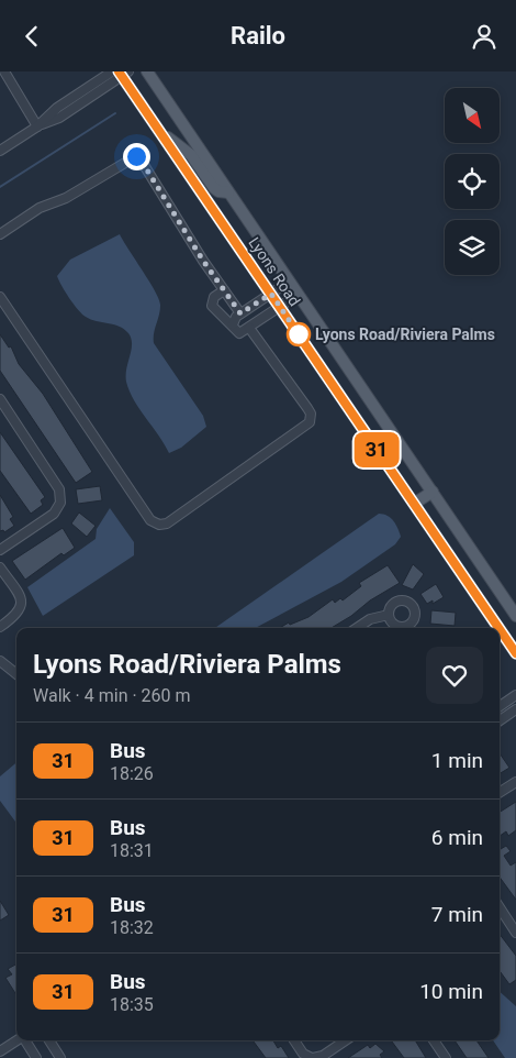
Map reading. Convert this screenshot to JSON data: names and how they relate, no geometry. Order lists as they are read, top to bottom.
{
  "streets": {
    "main road": ["Lyons Road"]
  },
  "places": ["Lyons Road/Riviera Palms"],
  "lines": ["bus line 31"],
  "north": "bottom right",
  "page": {
    "header": "Railo",
    "on_map": "31",
    "heading": ["Lyons Road/Riviera Palms", "Walk · 4 min · 260 m"],
    "list": [
      {
        "mark": "31",
        "name": "Bus",
        "note": "18:26",
        "value": "1 min"
      },
      {
        "mark": "31",
        "name": "Bus",
        "note": "18:31",
        "value": "6 min"
      },
      {
        "mark": "31",
        "name": "Bus",
        "note": "18:32",
        "value": "7 min"
      },
      {
        "mark": "31",
        "name": "Bus",
        "note": "18:35",
        "value": "10 min"
      }
    ]
  }
}
